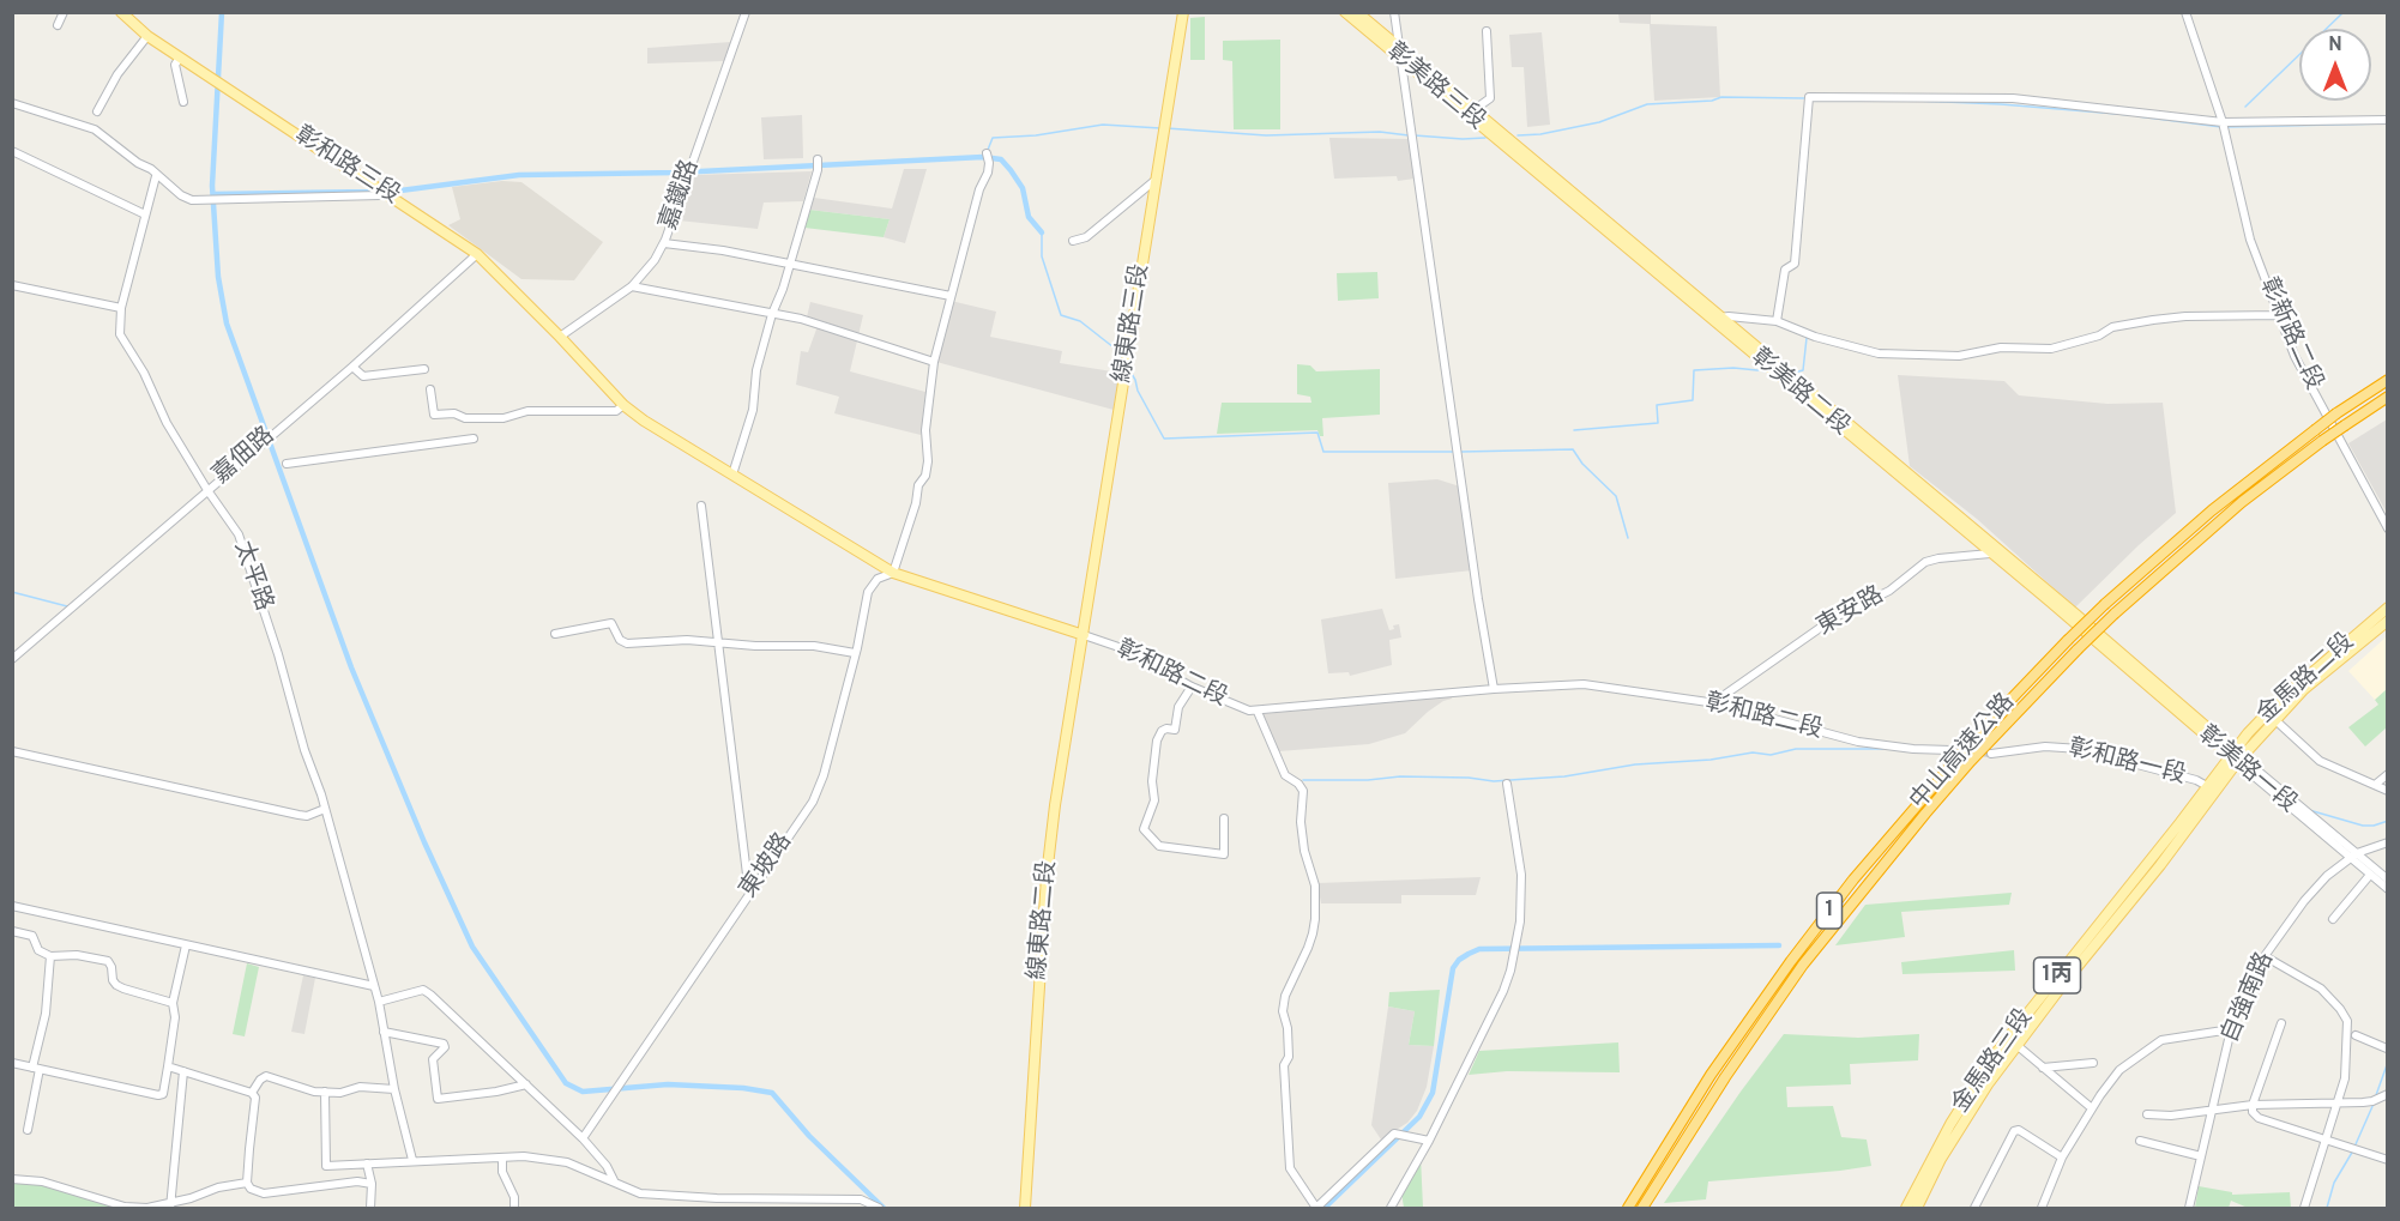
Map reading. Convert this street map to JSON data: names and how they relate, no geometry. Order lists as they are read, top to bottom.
{
  "streets": {
    "highway": ["中山高速公路", "1"],
    "main road": [
      "彰美路三段",
      "彰和路三段",
      "線東路三段",
      "彰美路二段",
      "彰和路二段",
      "金馬路二段",
      "彰美路一段",
      "線東路二段",
      "1丙",
      "金馬路三段"
    ],
    "street": [
      "嘉鐵路",
      "彰新路二段",
      "嘉佃路",
      "太平路",
      "東安路",
      "彰和路一段",
      "東坡路",
      "自強南路"
    ]
  },
  "crossings": [
    ["彰美路三段", "彰美路二段"],
    ["彰和路三段", "嘉鐵路"],
    ["彰和路三段", "嘉佃路"],
    ["彰和路三段", "彰和路二段"],
    ["嘉鐵路", "彰和路二段"],
    ["線東路三段", "彰和路二段"],
    ["線東路三段", "線東路二段"],
    ["彰美路二段", "東安路"],
    ["彰美路二段", "彰美路一段"],
    ["嘉佃路", "太平路"],
    ["東安路", "彰和路二段"],
    ["彰和路二段", "東坡路"],
    ["彰和路二段", "線東路二段"],
    ["金馬路二段", "彰美路一段"],
    ["金馬路二段", "金馬路三段"],
    ["彰和路一段", "金馬路三段"],
    ["彰美路一段", "自強南路"],
    ["彰美路一段", "金馬路三段"]
  ],
  "north": "top"
}
